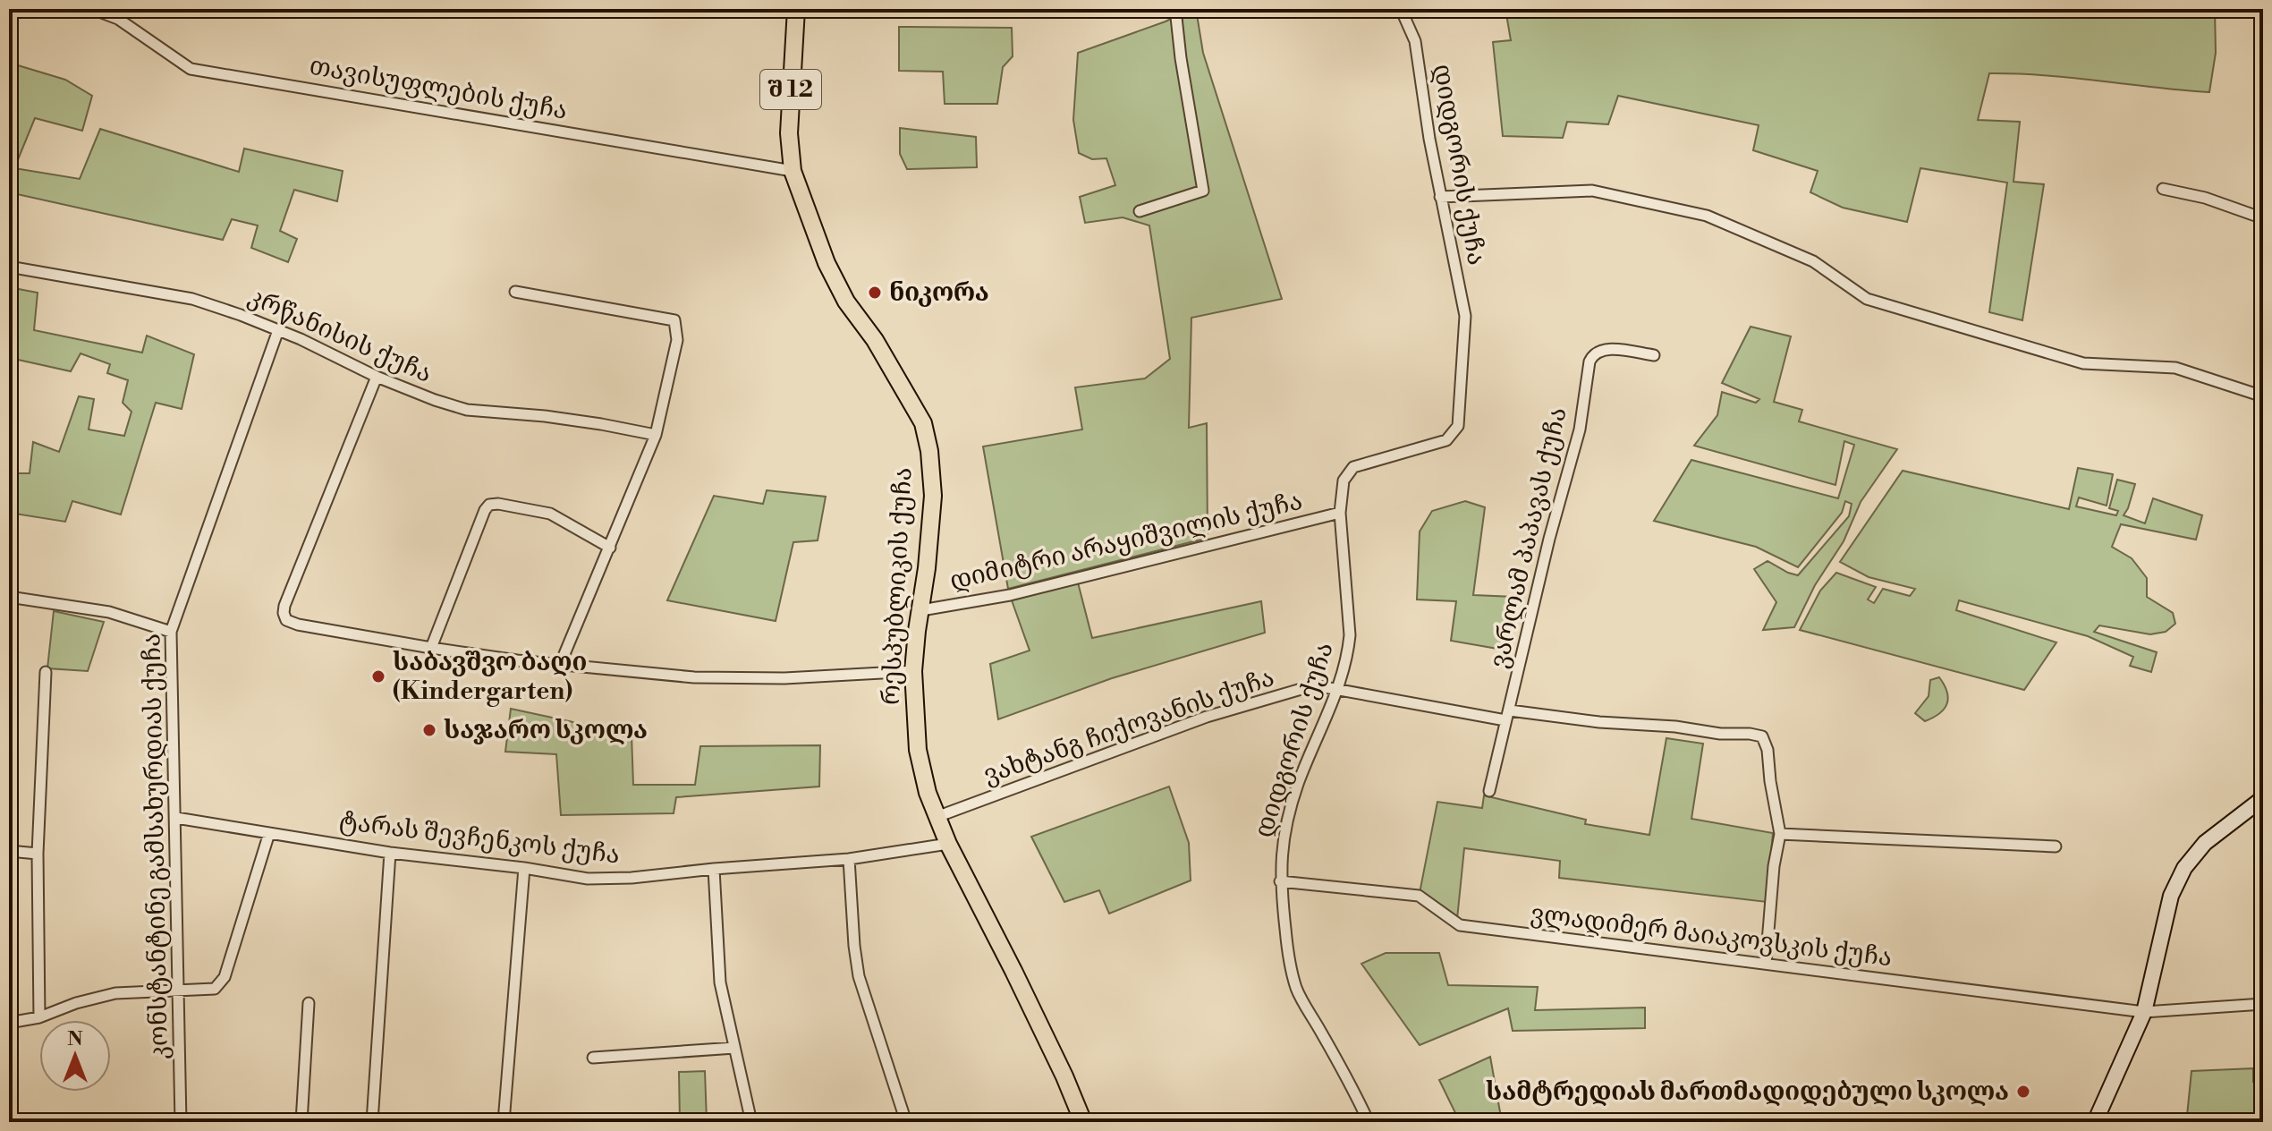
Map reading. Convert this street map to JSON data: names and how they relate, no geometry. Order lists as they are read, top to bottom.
{
  "streets": {
    "main road": ["შ 12", "რესპუბლიკის ქუჩა"],
    "street": [
      "თავისუფლების ქუჩა",
      "დიდგორის ქუჩა",
      "კრწანისის ქუჩა",
      "ვარლამ პაპავას ქუჩა",
      "დიმიტრი არაყიშვილის ქუჩა",
      "ვახტანგ ჩიქოვანის ქუჩა",
      "ტარას შევჩენკოს ქუჩა",
      "კონსტანტინე გამსახურდიას ქუჩა",
      "ვლადიმერ მაიაკოვსკის ქუჩა"
    ]
  },
  "crossings": [
    ["თავისუფლების ქუჩა", "რესპუბლიკის ქუჩა"],
    ["დიდგორის ქუჩა", "დიმიტრი არაყიშვილის ქუჩა"],
    ["დიდგორის ქუჩა", "ვახტანგ ჩიქოვანის ქუჩა"],
    ["დიდგორის ქუჩა", "ვლადიმერ მაიაკოვსკის ქუჩა"],
    ["კრწანისის ქუჩა", "კონსტანტინე გამსახურდიას ქუჩა"],
    ["ვარლამ პაპავას ქუჩა", "ვახტანგ ჩიქოვანის ქუჩა"],
    ["დიმიტრი არაყიშვილის ქუჩა", "რესპუბლიკის ქუჩა"],
    ["რესპუბლიკის ქუჩა", "ვახტანგ ჩიქოვანის ქუჩა"],
    ["რესპუბლიკის ქუჩა", "ტარას შევჩენკოს ქუჩა"],
    ["ტარას შევჩენკოს ქუჩა", "კონსტანტინე გამსახურდიას ქუჩა"]
  ],
  "places": [
    "ნიკორა",
    "საბავშვო ბაღი (Kindergarten)",
    "საჯარო სკოლა",
    "სამტრედიას მართმადიდებული სკოლა"
  ],
  "north": "top"
}
